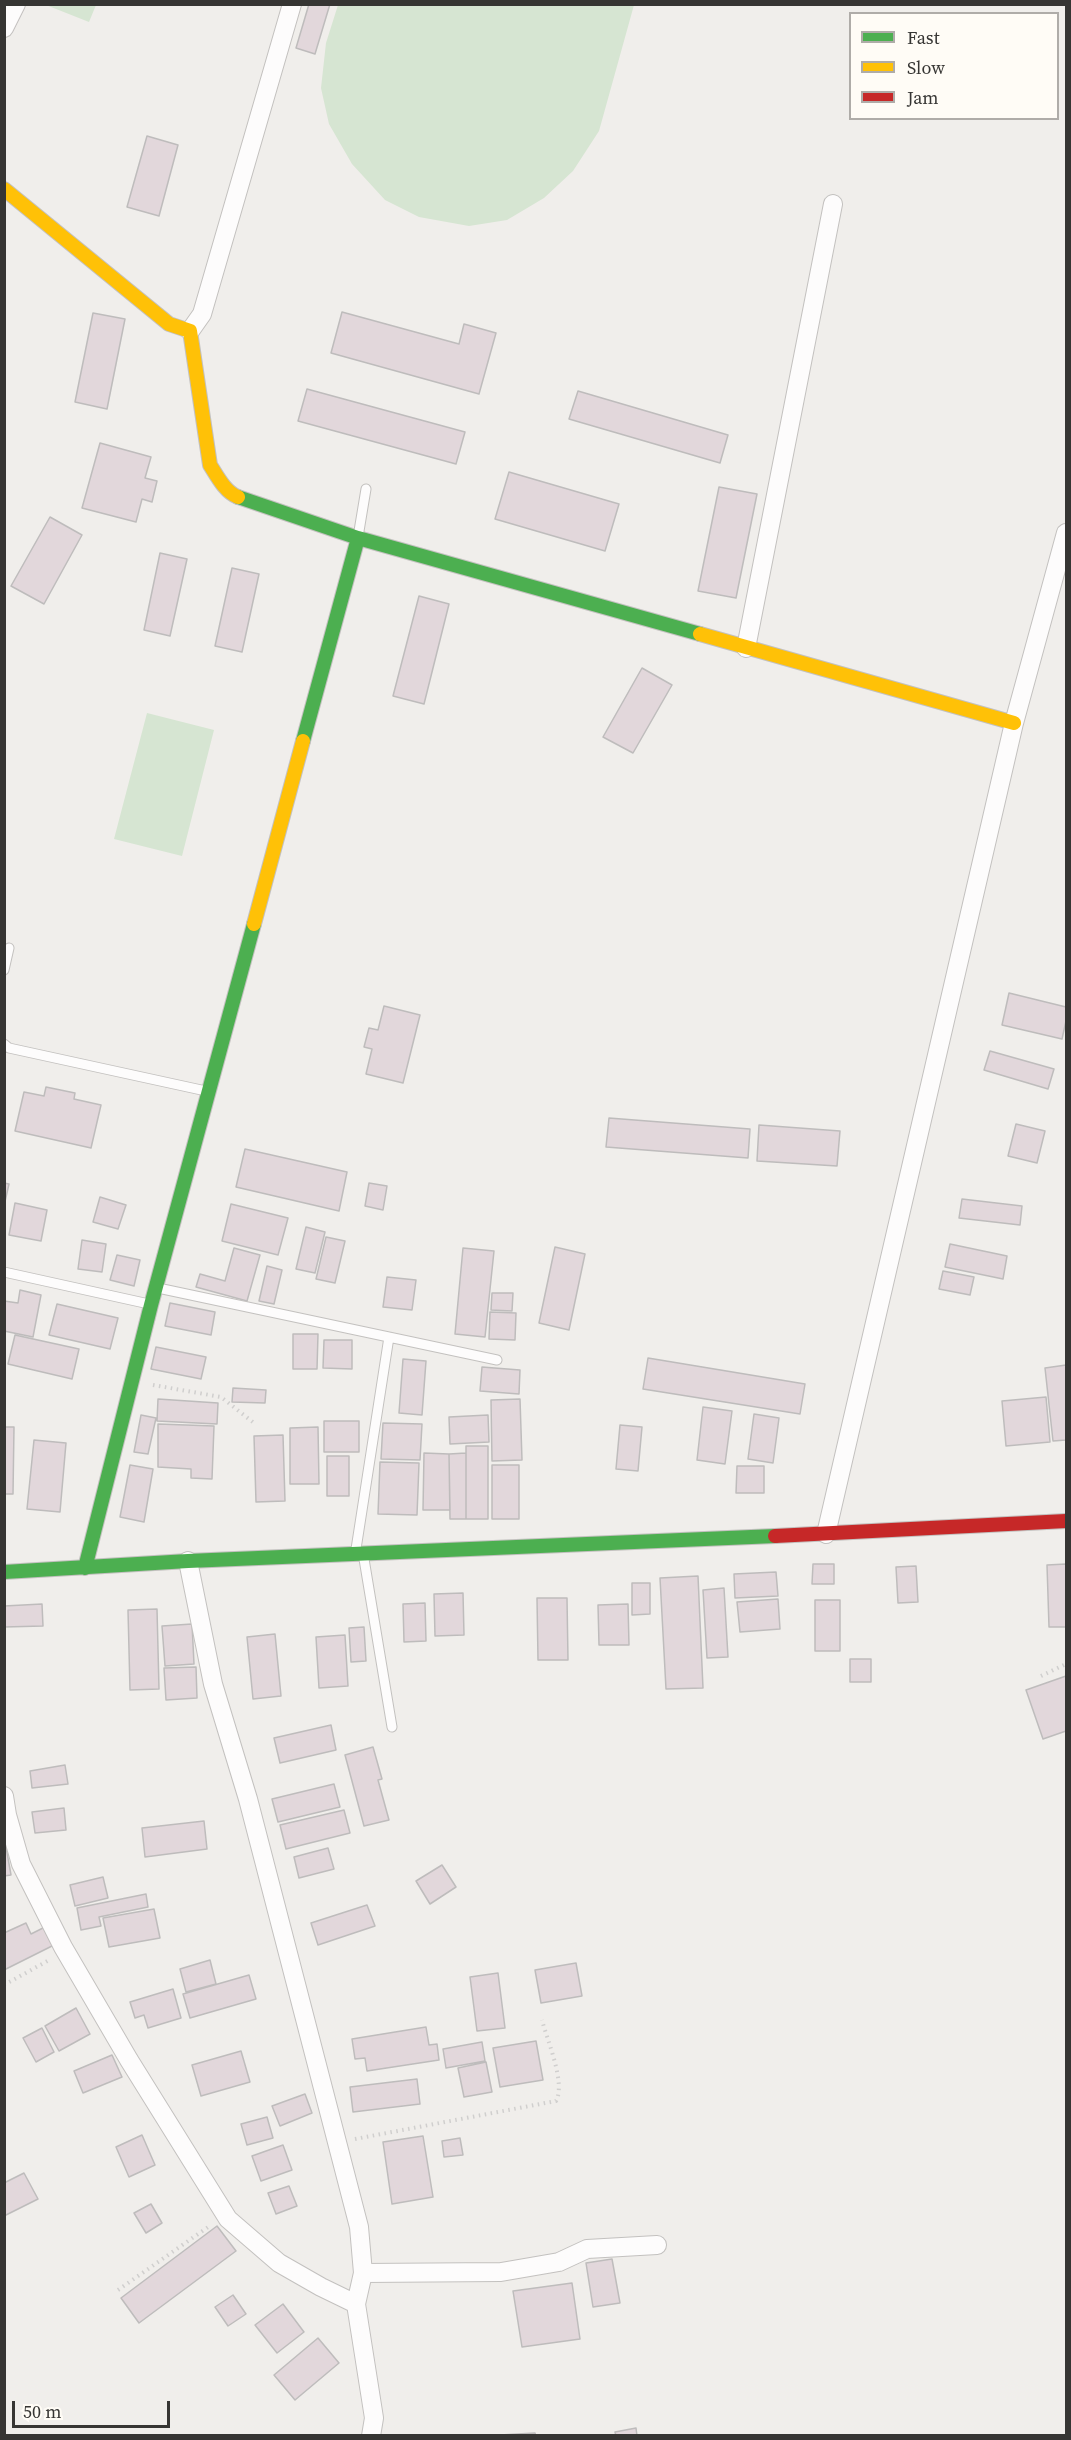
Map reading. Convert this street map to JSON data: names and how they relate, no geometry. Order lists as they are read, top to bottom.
{
  "legend": ["Fast", "Slow", "Jam"],
  "scale_bar": "50 m"
}
